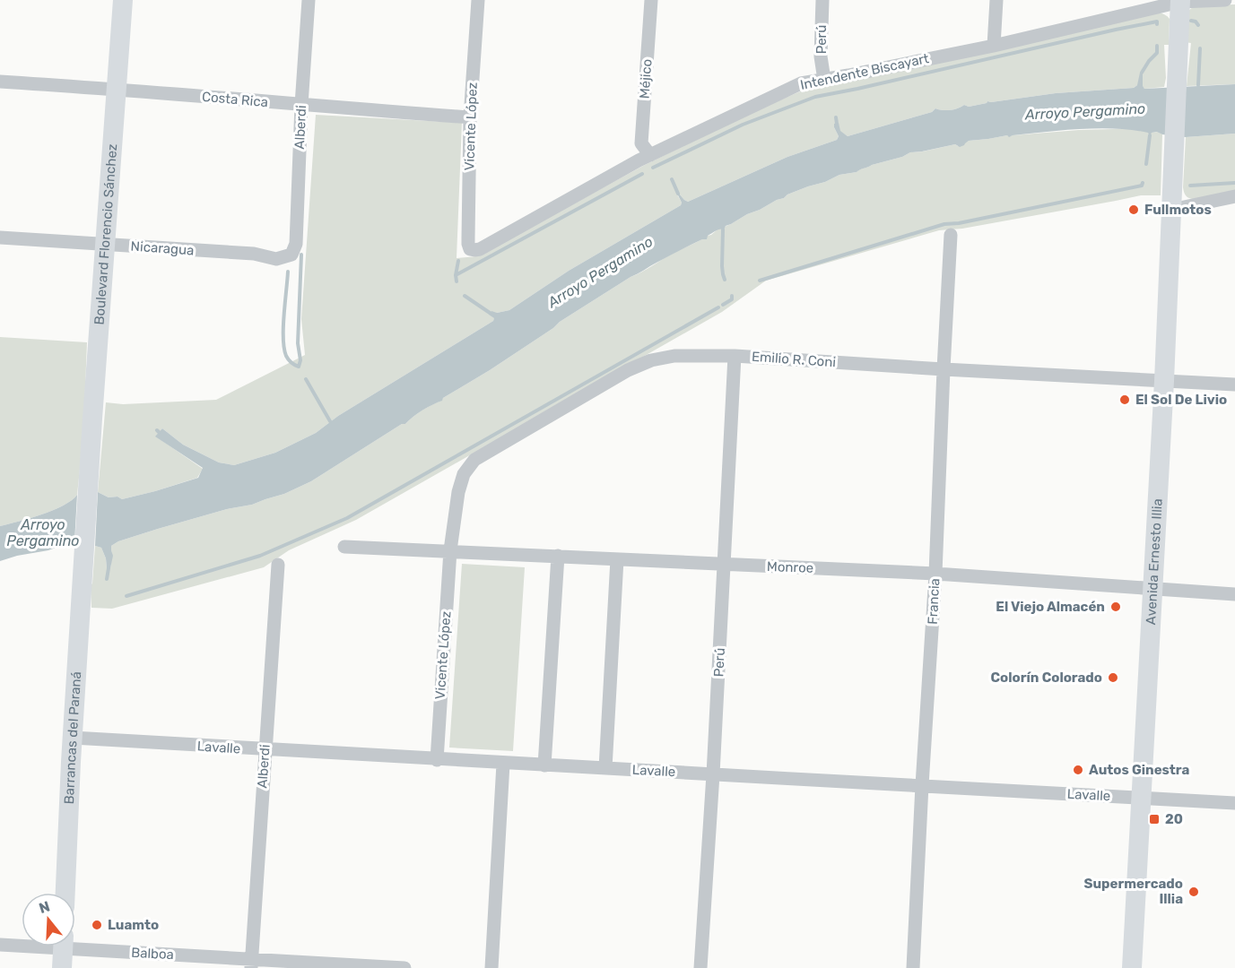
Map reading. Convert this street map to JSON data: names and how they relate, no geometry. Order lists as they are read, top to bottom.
{
  "streets": {
    "main road": ["Boulevard Florencio Sánchez", "Avenida Ernesto Illia", "Barrancas del Paraná"],
    "street": [
      "Perú",
      "Intendente Biscayart",
      "Méjico",
      "Costa Rica",
      "Vicente López",
      "Alberdi",
      "Nicaragua",
      "Emilio R. Coni",
      "Monroe",
      "Francia",
      "Lavalle",
      "Balboa"
    ]
  },
  "crossings": [
    ["Perú", "Intendente Biscayart"],
    ["Perú", "Emilio R. Coni"],
    ["Perú", "Monroe"],
    ["Perú", "Lavalle"],
    ["Intendente Biscayart", "Méjico"],
    ["Intendente Biscayart", "Vicente López"],
    ["Intendente Biscayart", "Avenida Ernesto Illia"],
    ["Costa Rica", "Vicente López"],
    ["Costa Rica", "Alberdi"],
    ["Costa Rica", "Boulevard Florencio Sánchez"],
    ["Vicente López", "Emilio R. Coni"],
    ["Vicente López", "Monroe"],
    ["Vicente López", "Lavalle"],
    ["Alberdi", "Nicaragua"],
    ["Alberdi", "Lavalle"],
    ["Alberdi", "Balboa"],
    ["Boulevard Florencio Sánchez", "Nicaragua"],
    ["Boulevard Florencio Sánchez", "Barrancas del Paraná"],
    ["Emilio R. Coni", "Avenida Ernesto Illia"],
    ["Emilio R. Coni", "Monroe"],
    ["Emilio R. Coni", "Francia"],
    ["Avenida Ernesto Illia", "Monroe"],
    ["Avenida Ernesto Illia", "Lavalle"],
    ["Monroe", "Francia"],
    ["Francia", "Lavalle"],
    ["Barrancas del Paraná", "Lavalle"]
  ],
  "water": ["Arroyo Pergamino"],
  "places": {
    "other": [
      "Fullmotos",
      "El Sol De Livio",
      "El Viejo Almacén",
      "Colorín Colorado",
      "Autos Ginestra",
      "Supermercado Illia",
      "Luamto"
    ],
    "transit": ["20"]
  },
  "north": "top"
}
